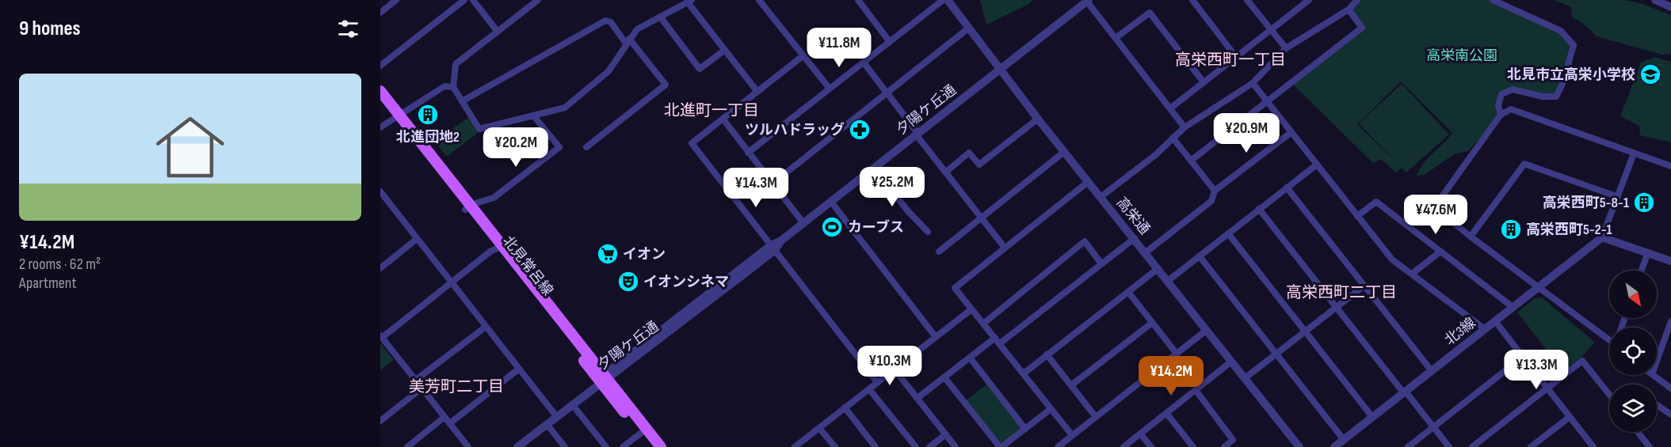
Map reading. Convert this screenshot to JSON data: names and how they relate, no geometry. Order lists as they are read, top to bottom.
{
  "streets": {
    "main road": ["北見常呂線"],
    "street": ["夕陽ケ丘通", "高栄通", "北3線"]
  },
  "crossings": [
    ["夕陽ケ丘通", "高栄通"],
    ["夕陽ケ丘通", "北見常呂線"]
  ],
  "districts": [
    "高栄西町一丁目",
    "北進町一丁目",
    "高栄西町二丁目",
    "美芳町二丁目"
  ],
  "parks": ["高栄南公園"],
  "places": {
    "school or university": ["北見市立高栄小学校"],
    "building": ["北進団地2", "高栄西町5-8-1", "高栄西町5-2-1"],
    "pharmacy": ["ツルハドラッグ"],
    "sports": ["カーブス"],
    "supermarket": ["イオン"],
    "theatre": ["イオンシネマ"]
  },
  "north": "bottom right",
  "page": {
    "heading": "9 homes",
    "price": [
      "¥11.8M",
      "¥20.9M",
      "¥20.2M",
      "¥25.2M",
      "¥14.3M",
      "¥47.6M",
      "¥10.3M",
      "¥13.3M",
      "¥14.2M"
    ],
    "list": [
      {
        "name": "¥14.2M",
        "note": "2 rooms · 62 m² · Apartment"
      }
    ]
  }
}
